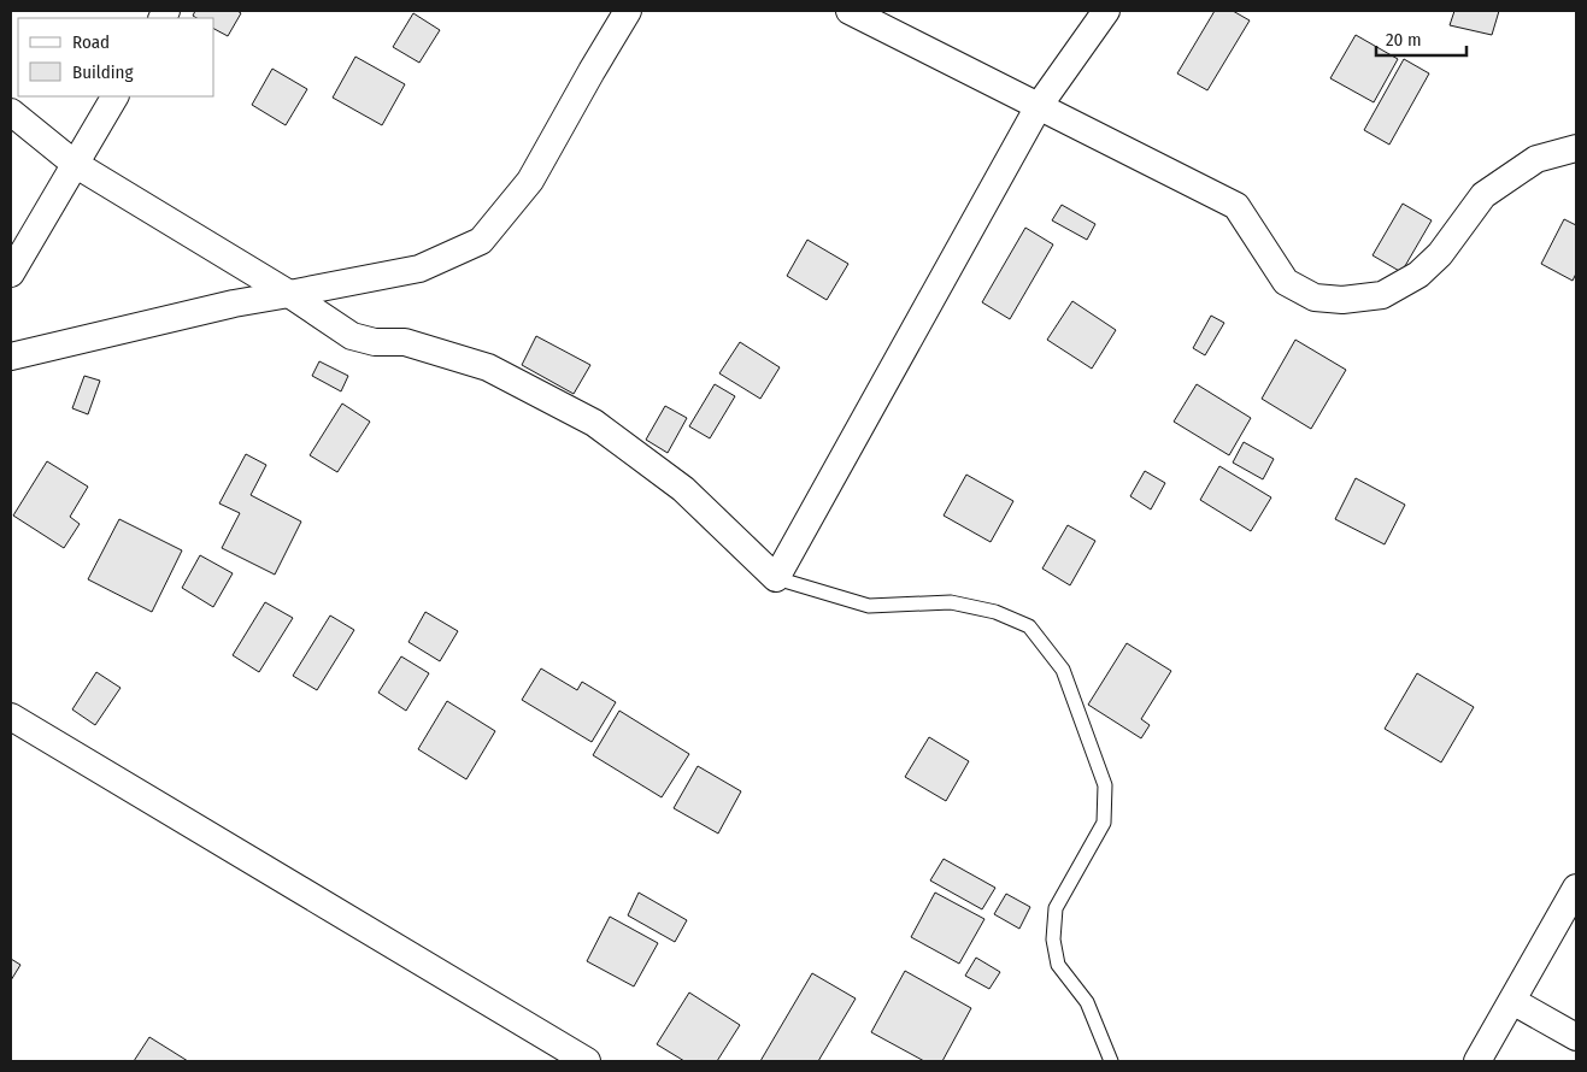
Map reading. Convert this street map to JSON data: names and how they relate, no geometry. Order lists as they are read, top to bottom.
{
  "legend": ["Road", "Building"],
  "scale_bar": "20 m"
}
